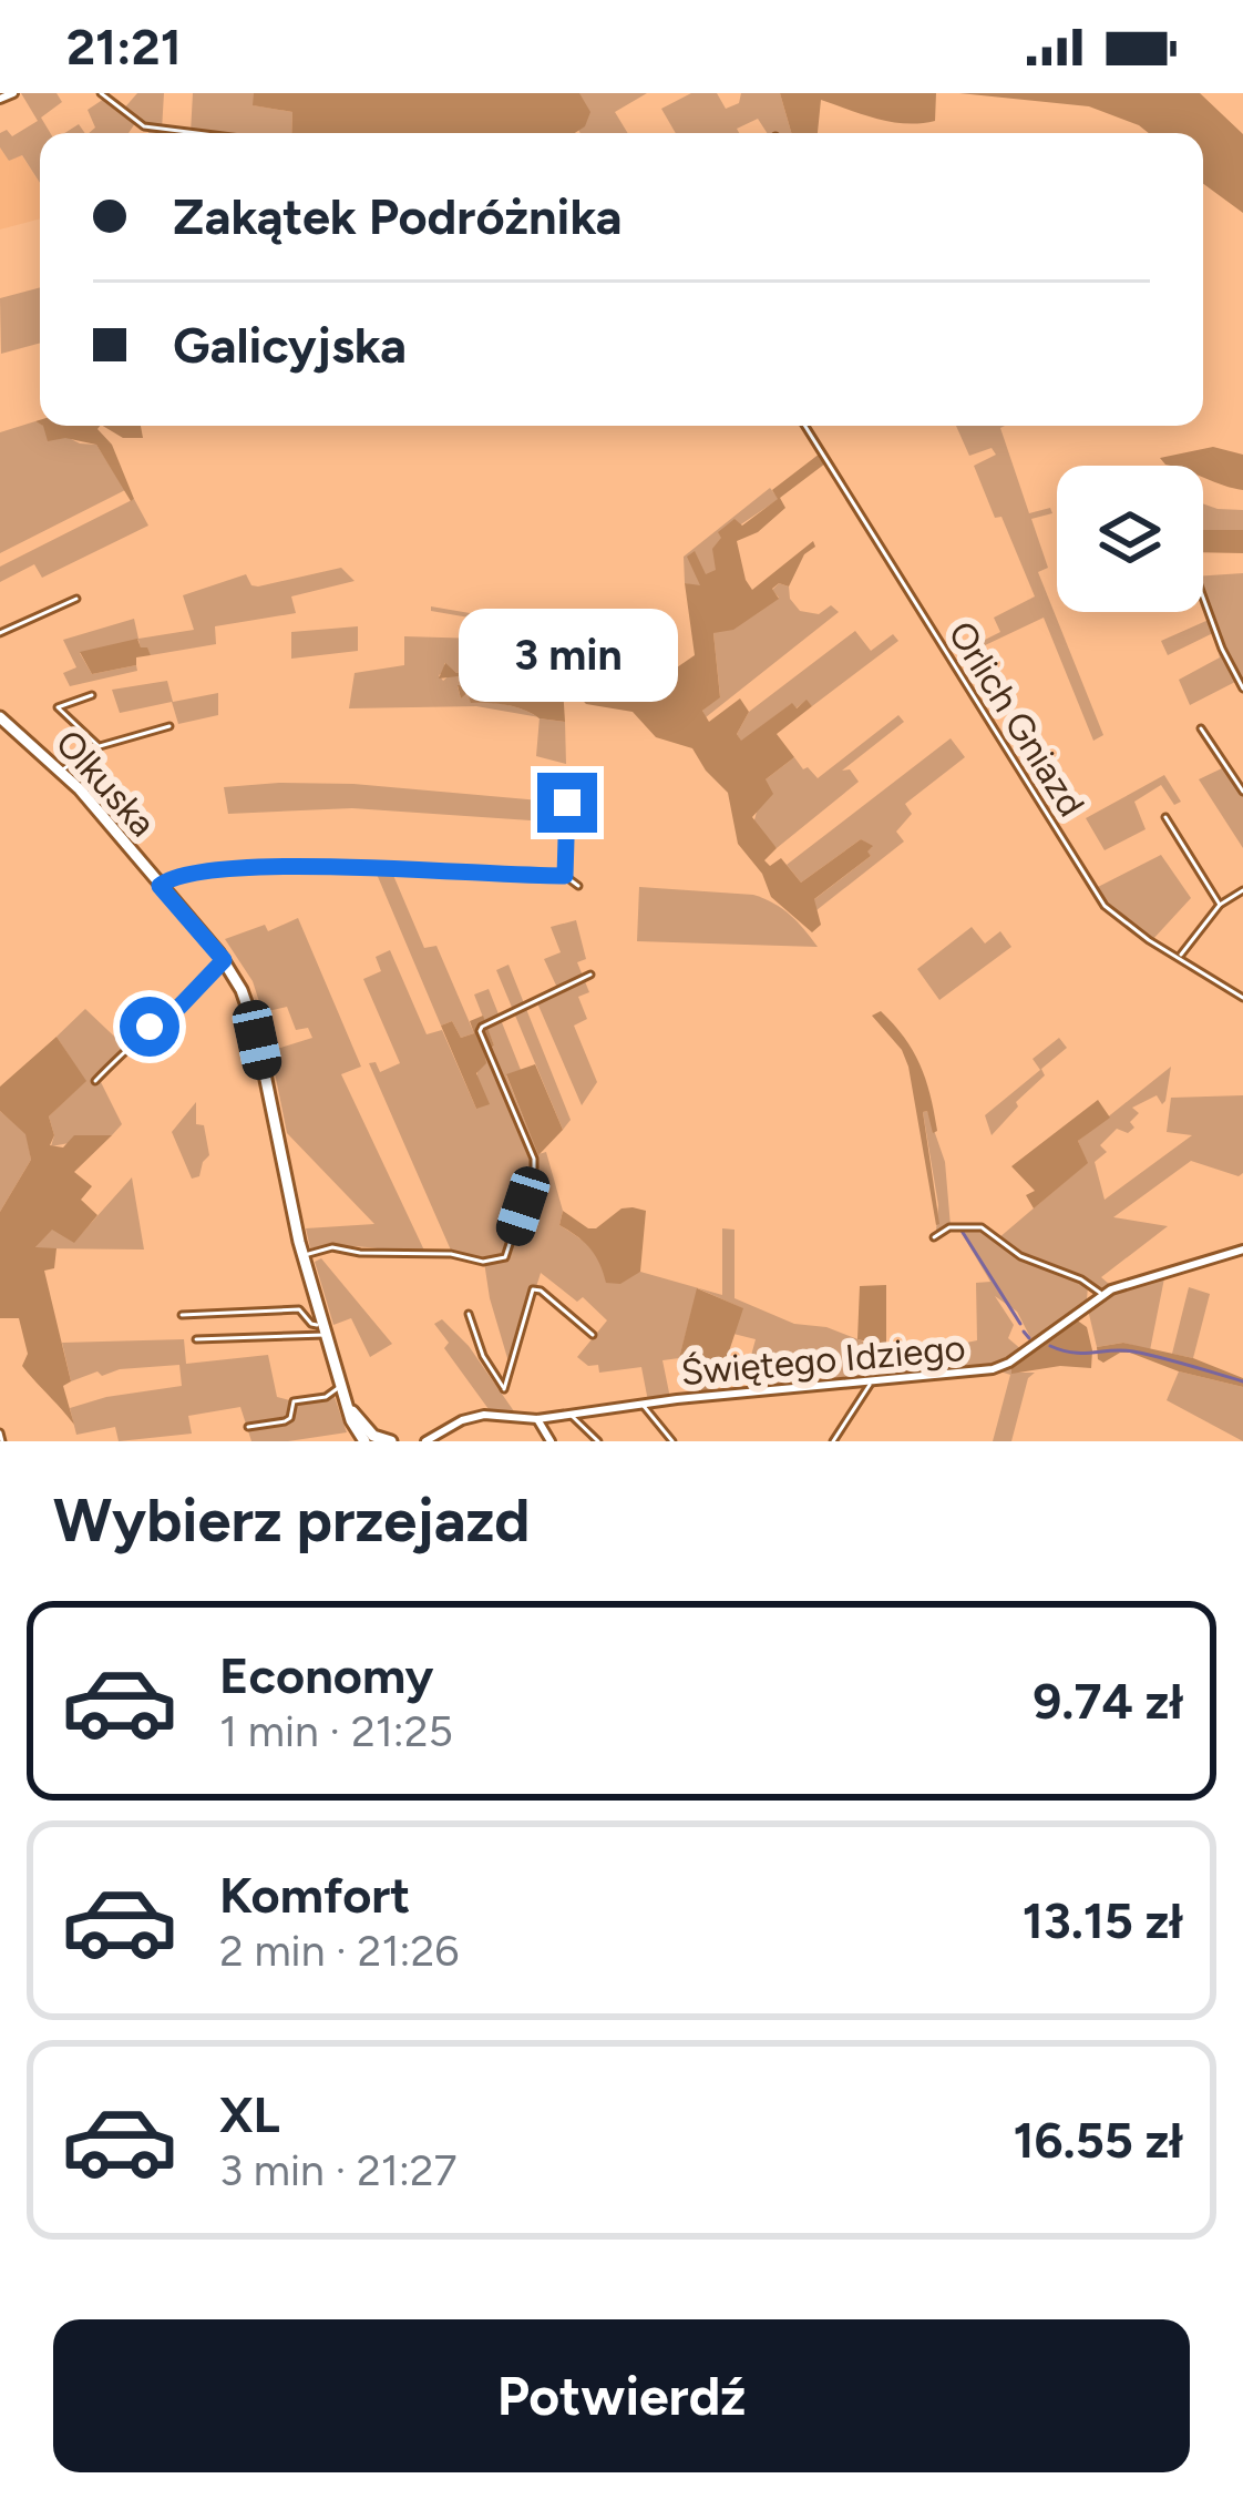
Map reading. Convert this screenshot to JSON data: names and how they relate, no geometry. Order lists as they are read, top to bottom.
{
  "streets": {
    "main road": ["Olkuska"],
    "street": ["Orlich Gniazd", "Świętego Idziego"]
  },
  "page": {
    "status": "21:21",
    "banner": ["Zakątek Podróżnika", "Galicyjska"],
    "bubble": "3 min",
    "heading": "Wybierz przejazd",
    "list": [
      {
        "name": "Economy",
        "note": "1 min · 21:25",
        "value": "9.74 zł"
      },
      {
        "name": "Komfort",
        "note": "2 min · 21:26",
        "value": "13.15 zł"
      },
      {
        "name": "XL",
        "note": "3 min · 21:27",
        "value": "16.55 zł"
      }
    ],
    "buttons": "Potwierdź"
  }
}
